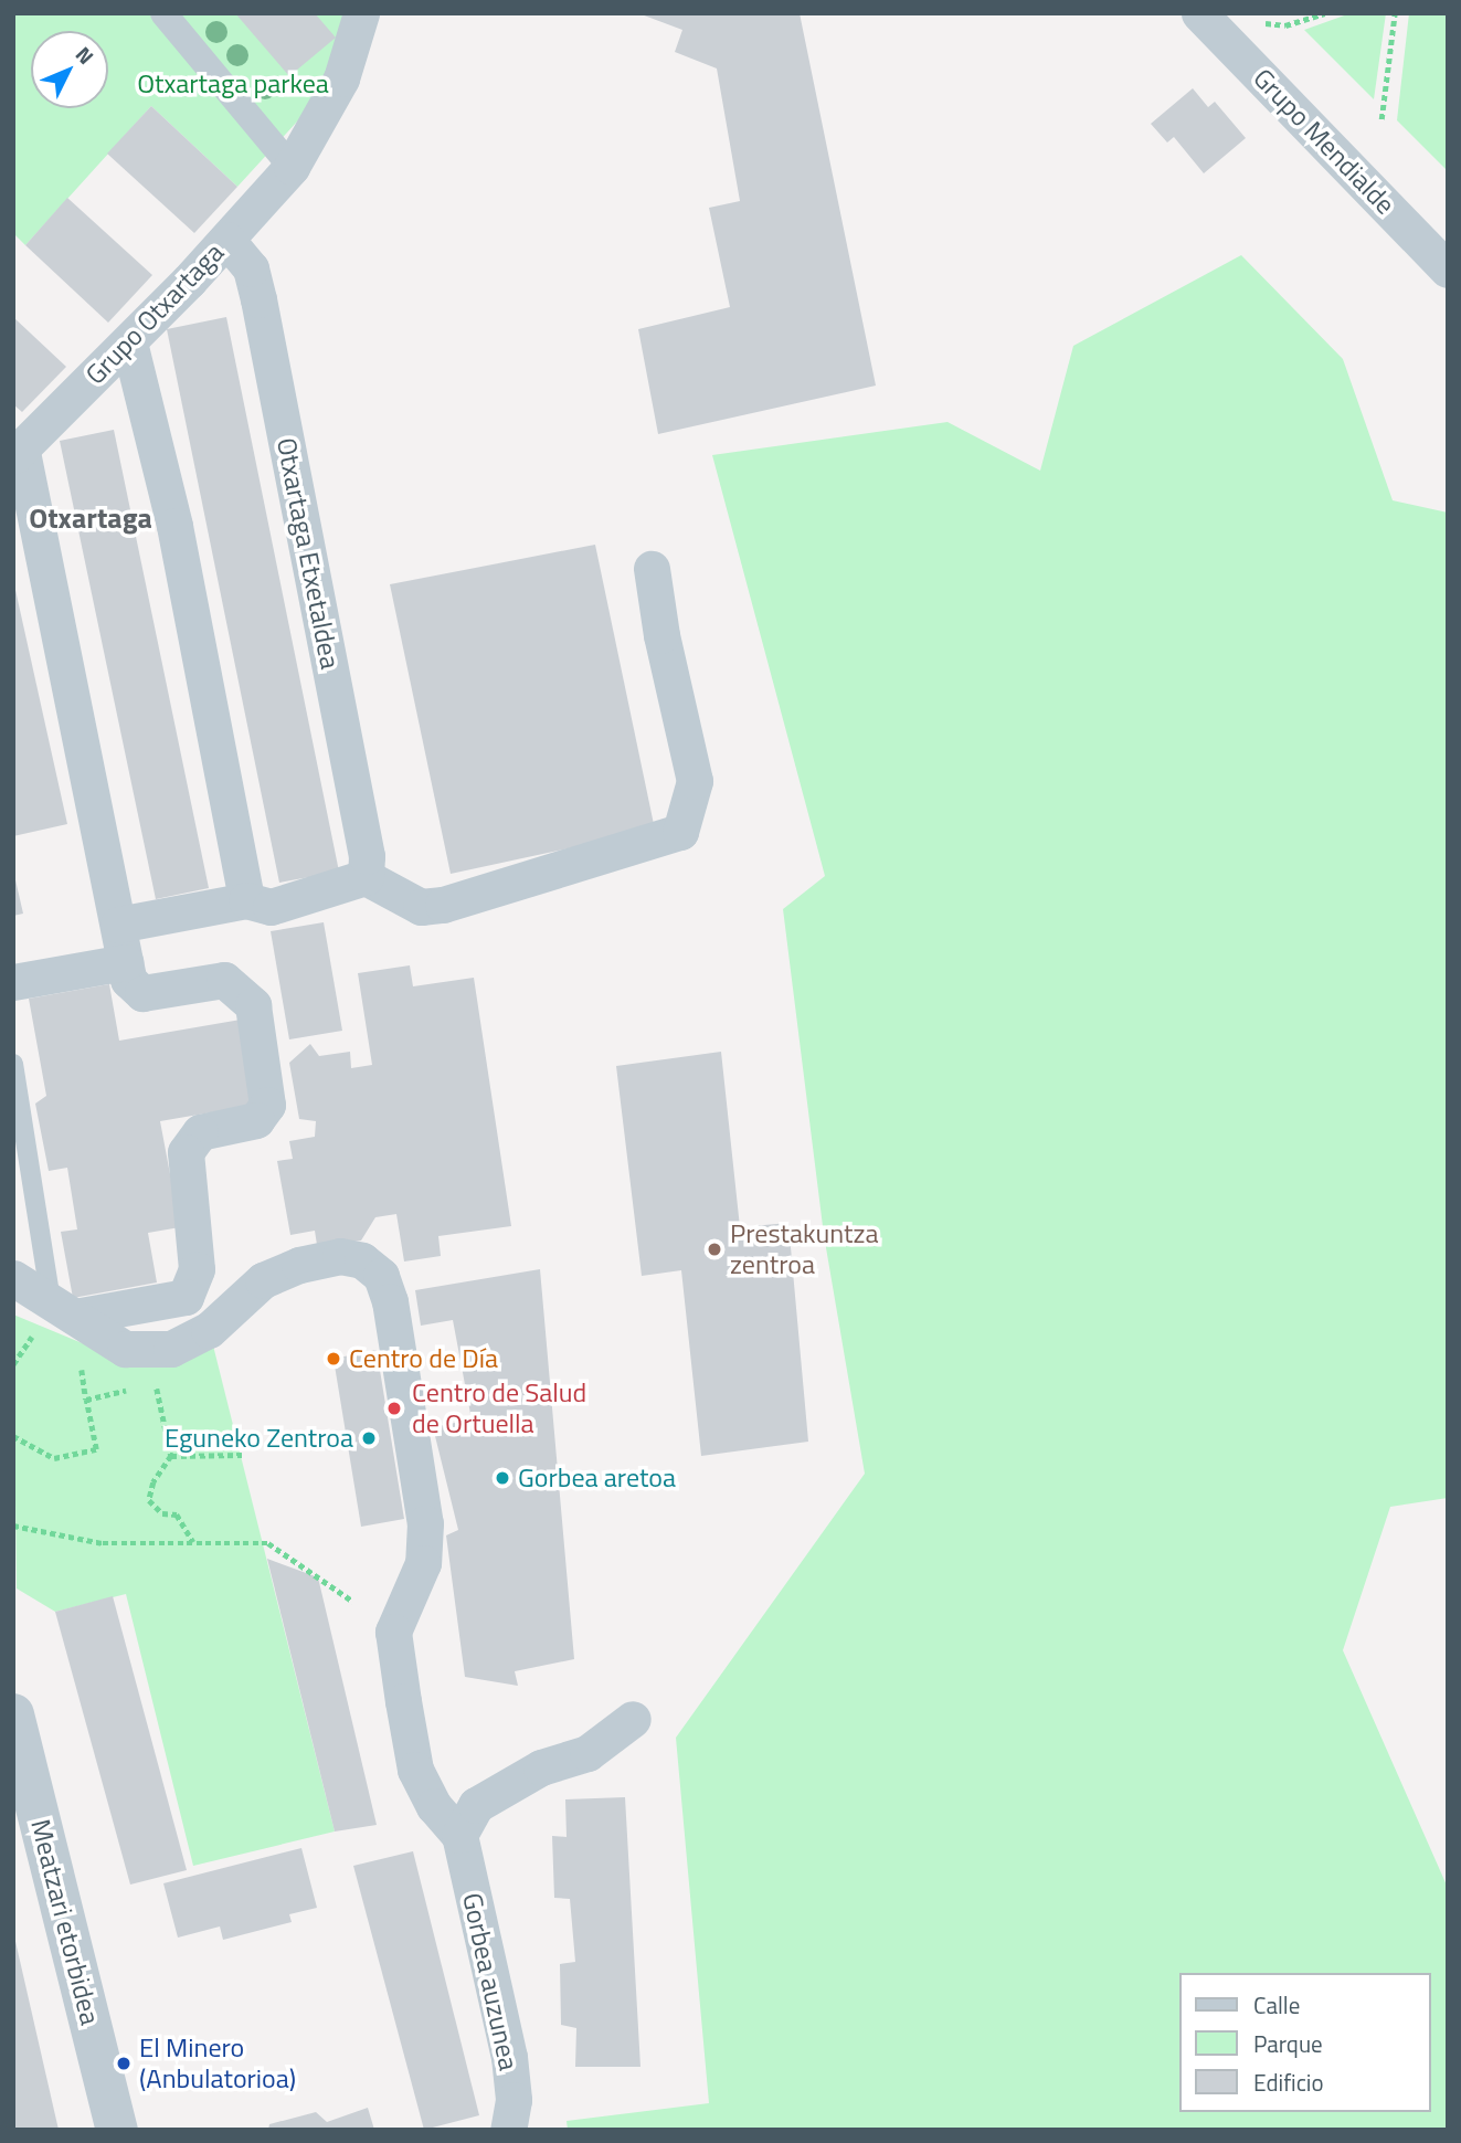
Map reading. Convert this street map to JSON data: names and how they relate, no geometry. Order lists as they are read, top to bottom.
{
  "streets": {
    "street": [
      "Grupo Mendialde",
      "Grupo Otxartaga",
      "Otxartaga Etxetaldea",
      "Meatzari etorbidea",
      "Gorbea auzunea"
    ]
  },
  "crossings": [
    ["Grupo Otxartaga", "Otxartaga Etxetaldea"]
  ],
  "districts": ["Otxartaga"],
  "parks": ["Otxartaga parkea"],
  "places": [
    "Prestakuntza zentroa",
    "Centro de Día",
    "Centro de Salud de Ortuella",
    "Eguneko Zentroa",
    "Gorbea aretoa",
    "El Minero (Anbulatorioa)"
  ],
  "legend": ["Calle", "Parque", "Edificio"],
  "north": "top right"
}
